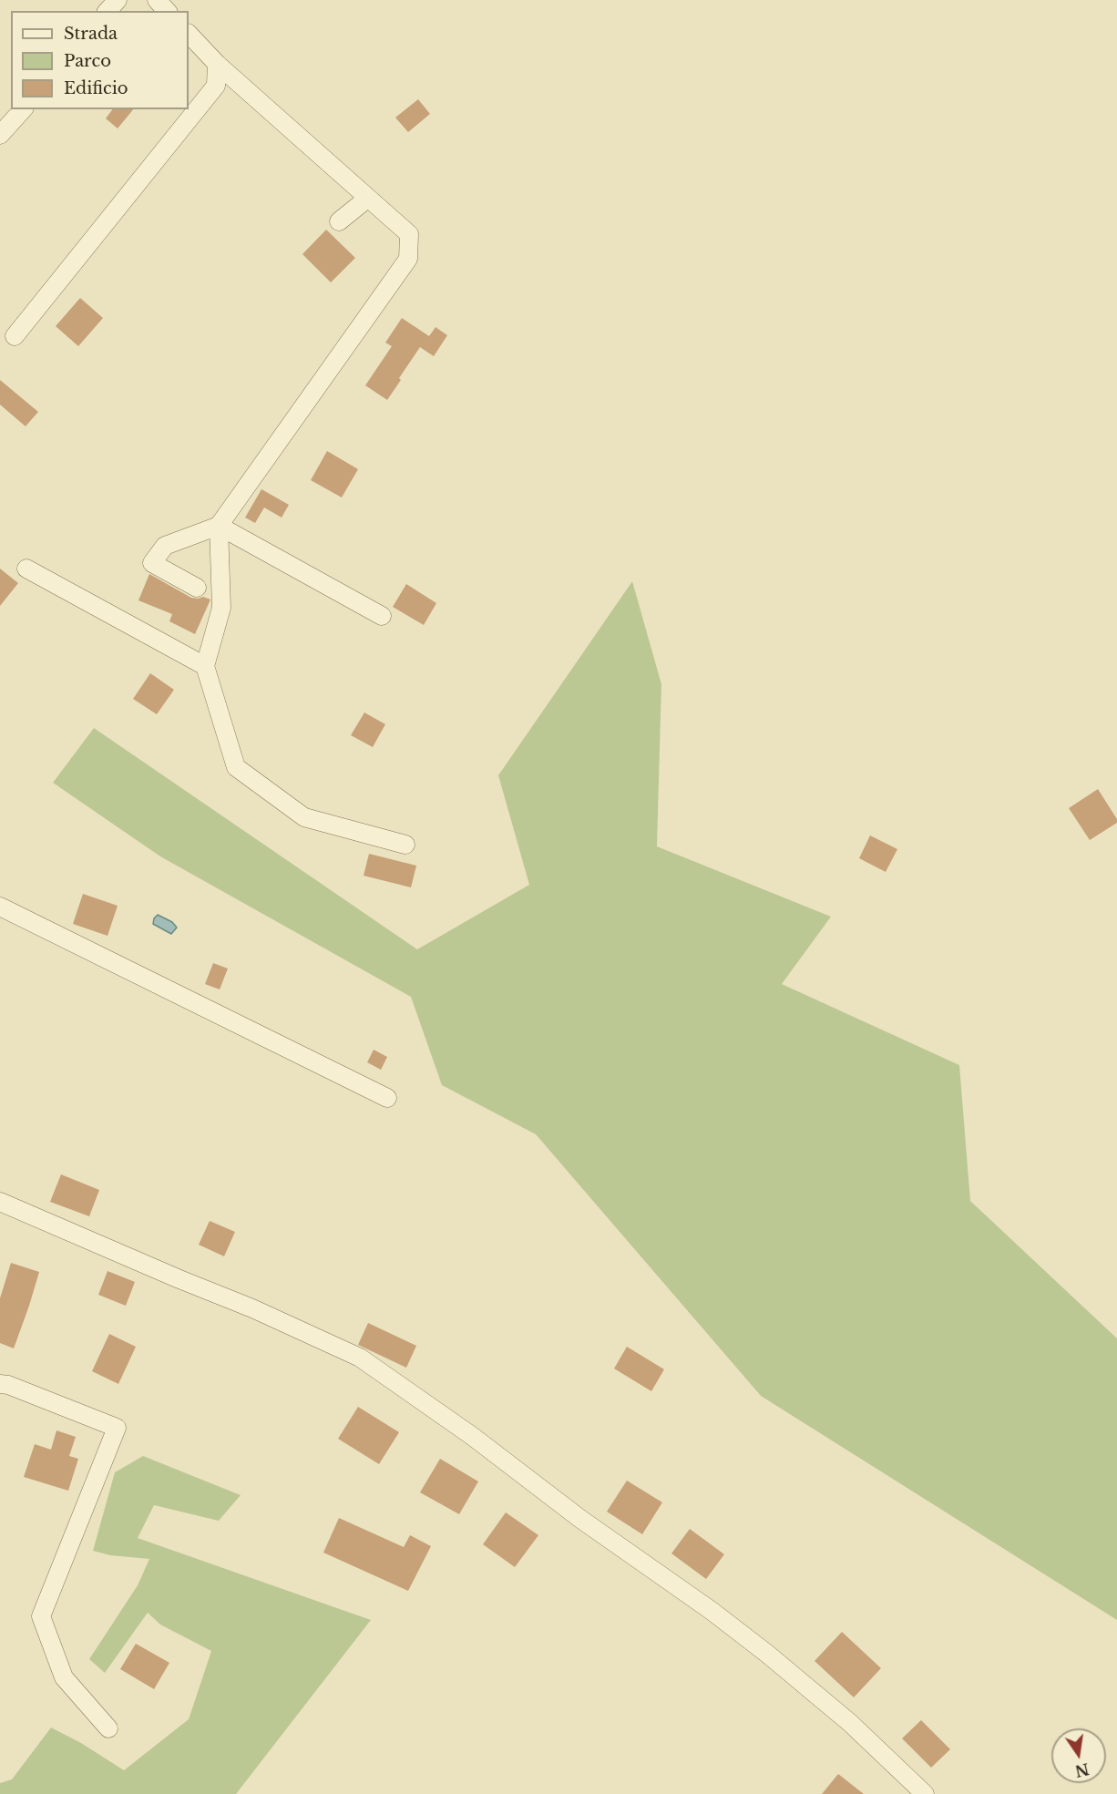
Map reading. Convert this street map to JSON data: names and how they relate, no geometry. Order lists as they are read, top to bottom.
{
  "legend": ["Strada", "Parco", "Edificio"],
  "north": "bottom"
}
